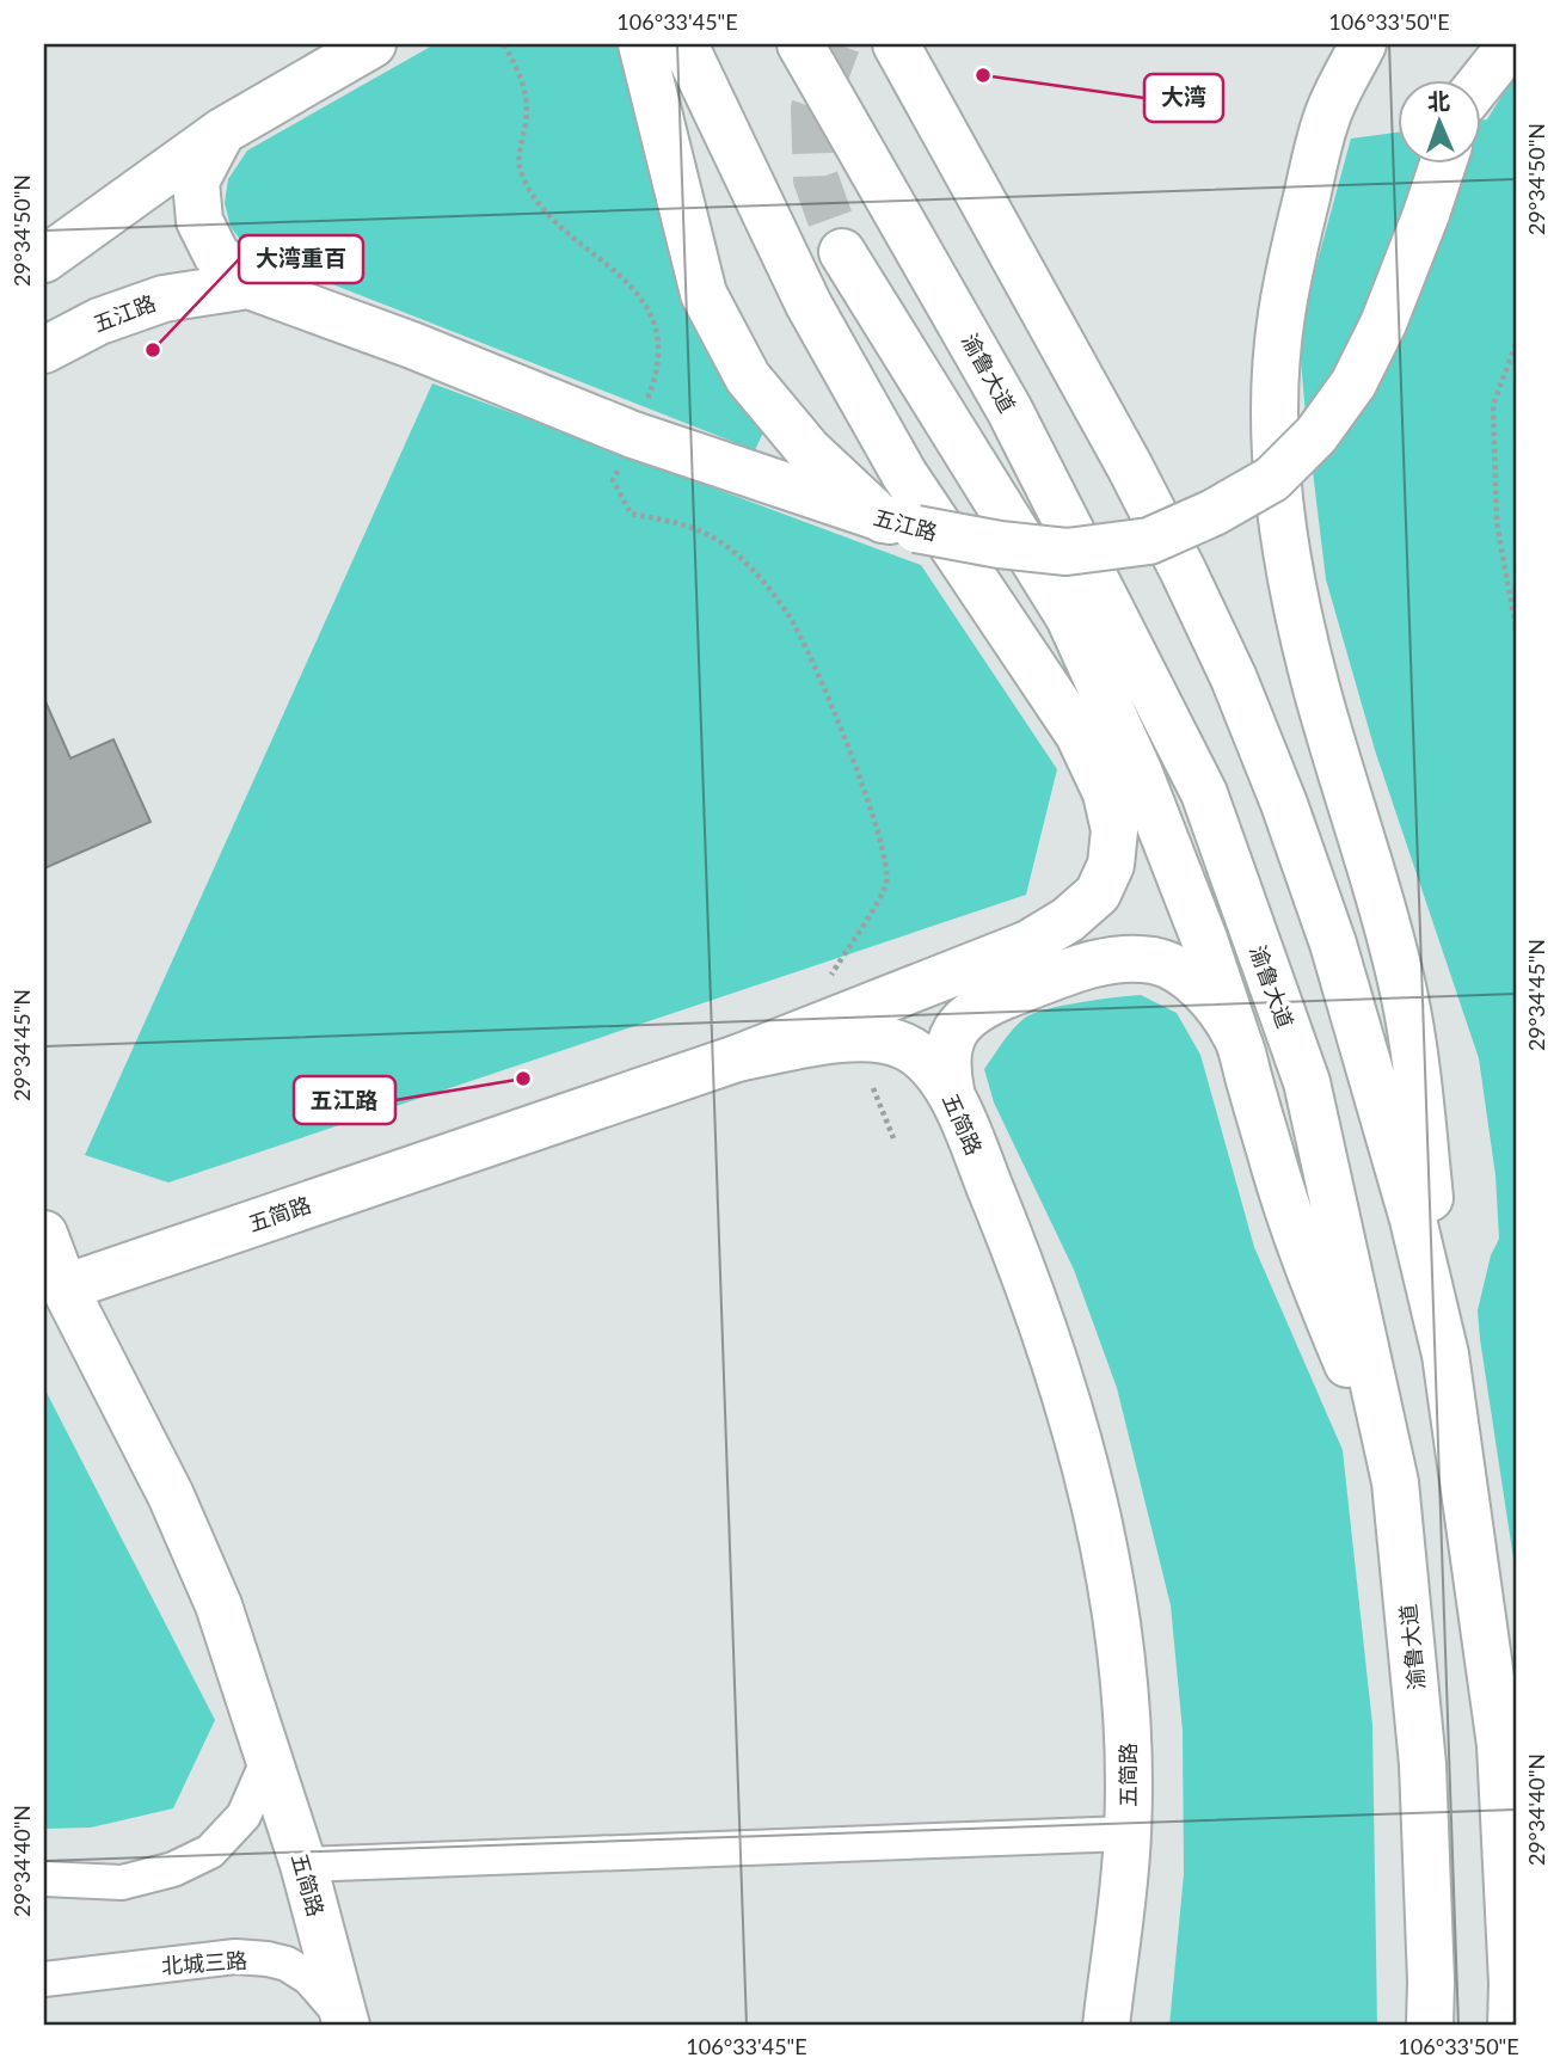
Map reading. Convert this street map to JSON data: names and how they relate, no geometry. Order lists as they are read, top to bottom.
{
  "streets": {
    "main road": ["五江路", "渝鲁大道", "五简路"],
    "street": ["北城三路"]
  },
  "crossings": [
    ["五简路", "北城三路"]
  ],
  "places": ["大湾", "大湾重百", "五江路"],
  "north": "top",
  "coordinates": [
    "106°33'45\"E",
    "106°33'50\"E",
    "29°34'50\"N",
    "29°34'45\"N",
    "29°34'40\"N"
  ]
}
